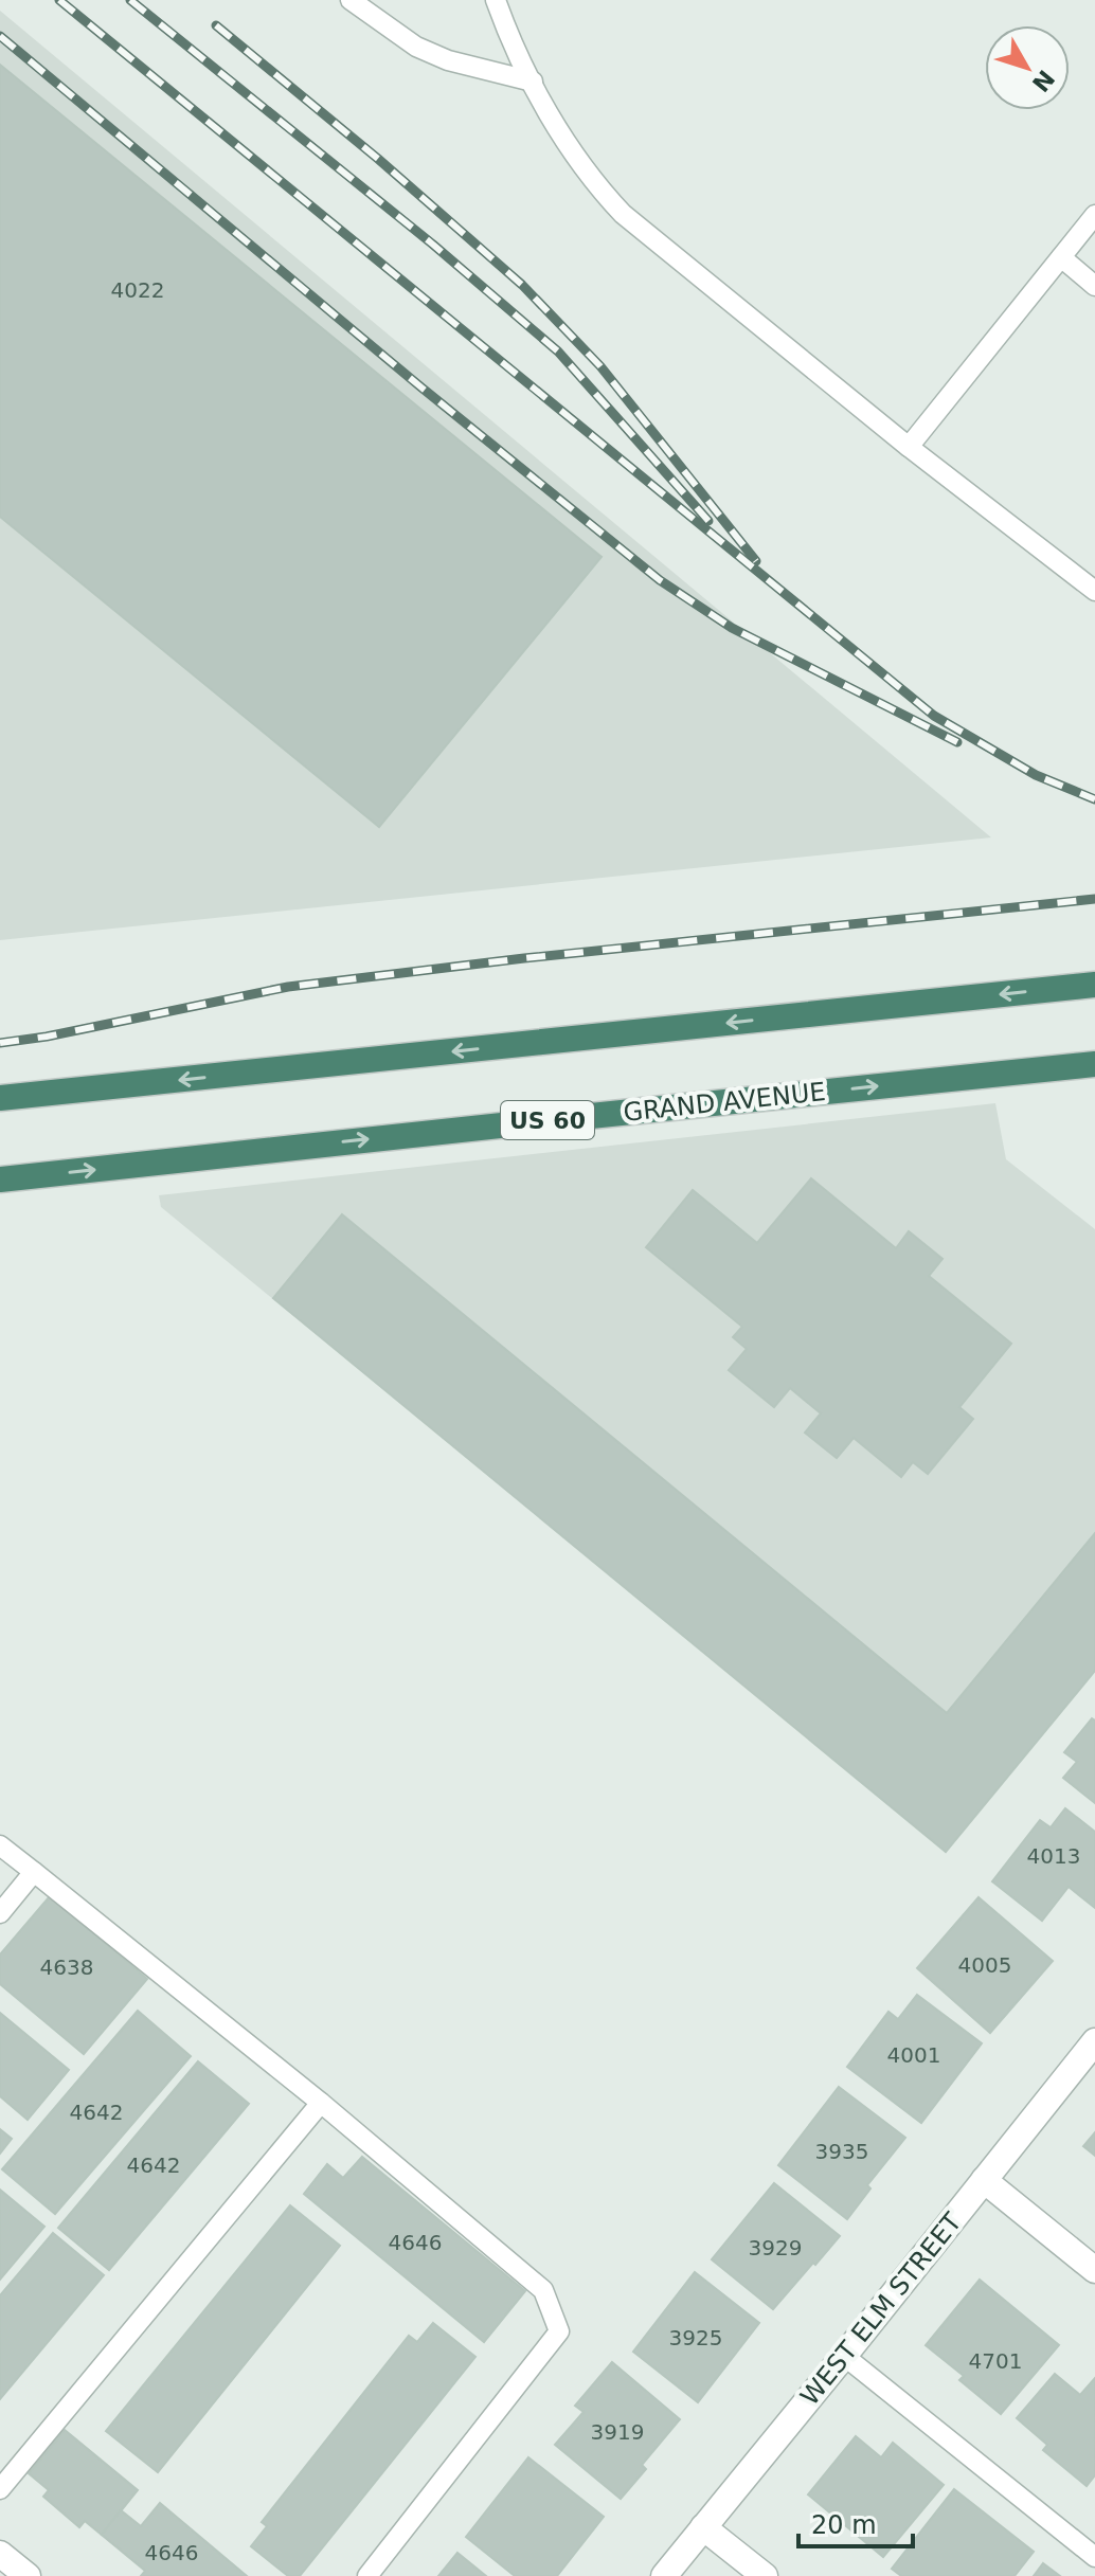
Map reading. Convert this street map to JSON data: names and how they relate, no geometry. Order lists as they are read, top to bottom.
{
  "streets": {
    "highway": ["GRAND AVENUE", "US 60"],
    "street": ["WEST ELM STREET"]
  },
  "house_numbers": [
    "4022",
    "4013",
    "4005",
    "4638",
    "4001",
    "4642",
    "3935",
    "4642",
    "4646",
    "3929",
    "3925",
    "4701",
    "3919",
    "4646"
  ],
  "scale_bar": "20 m",
  "north": "bottom right"
}
